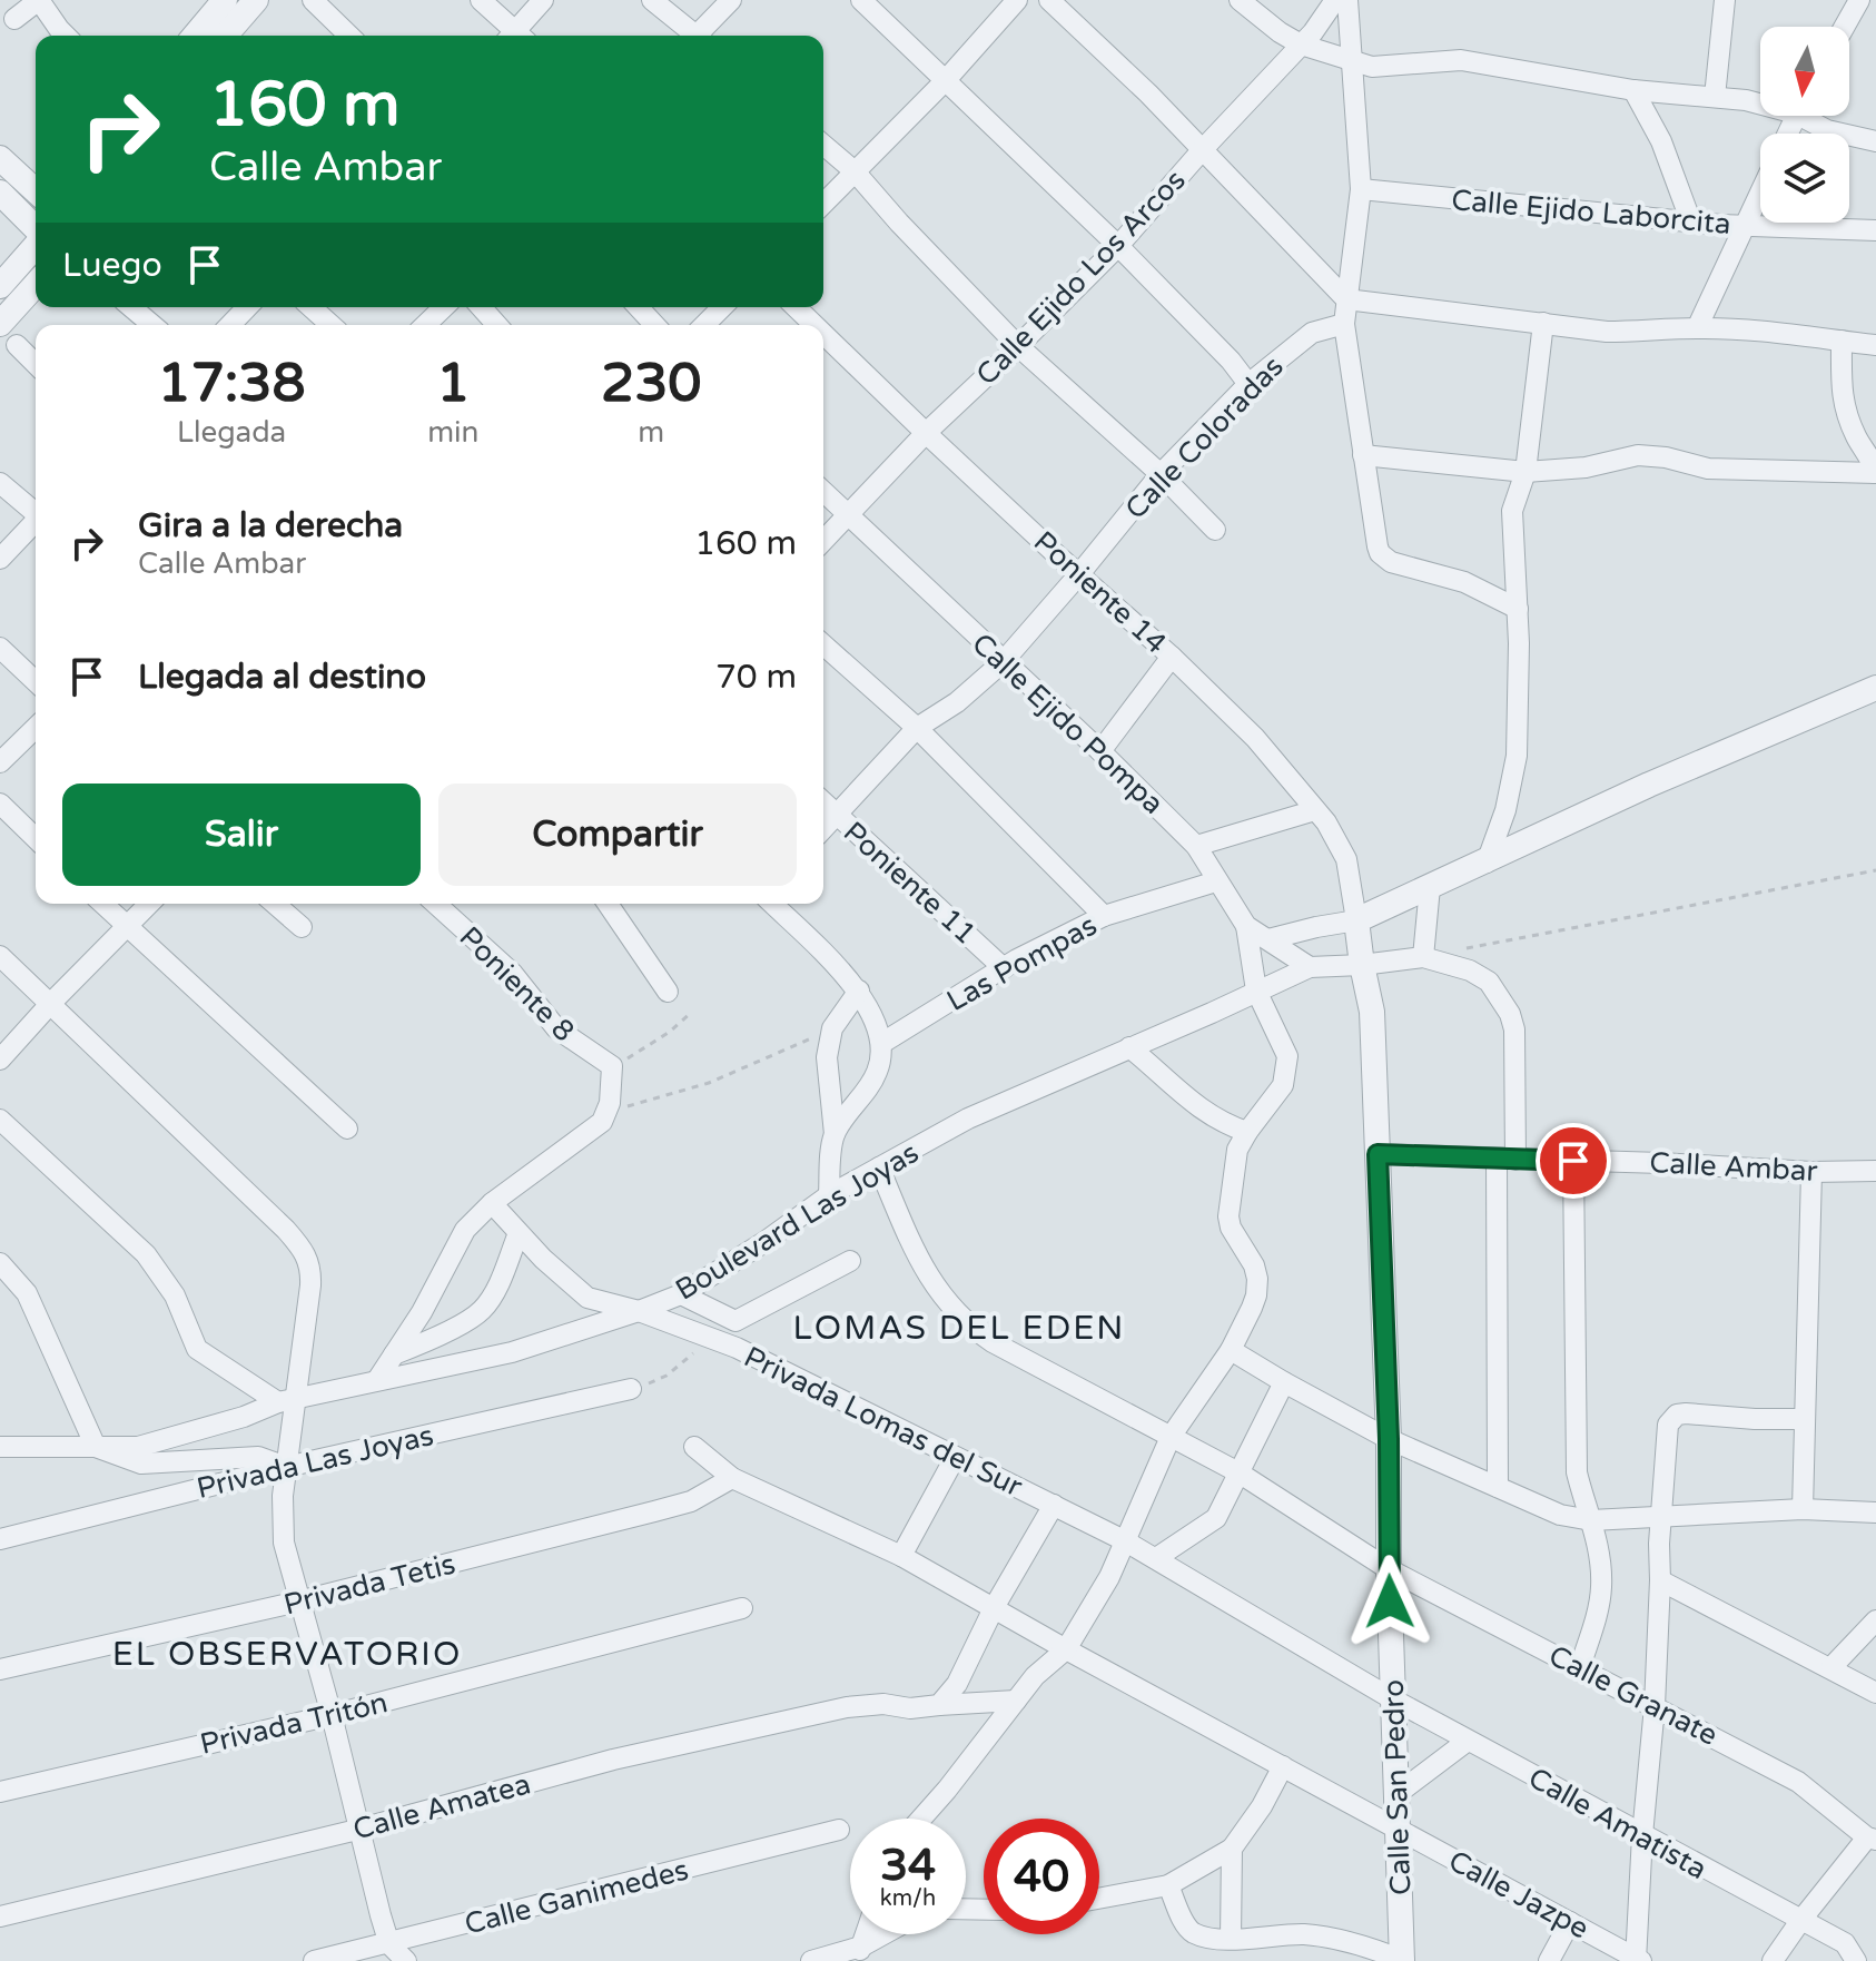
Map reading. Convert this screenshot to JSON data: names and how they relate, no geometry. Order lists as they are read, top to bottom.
{
  "streets": {
    "street": [
      "Calle Ejido Laborcita",
      "Calle Ejido Los Arcos",
      "Calle Coloradas",
      "Poniente 14",
      "Calle Ejido Pompa",
      "Poniente 11",
      "Las Pompas",
      "Poniente 8",
      "Calle Ambar",
      "Boulevard Las Joyas",
      "Privada Lomas del Sur",
      "Privada Las Joyas",
      "Privada Tetis",
      "Calle Granate",
      "Privada Tritón",
      "Calle San Pedro",
      "Calle Amatea",
      "Calle Amatista",
      "Calle Jazpe",
      "Calle Ganimedes"
    ]
  },
  "crossings": [
    ["Calle Ejido Los Arcos", "Poniente 14"],
    ["Calle Ejido Los Arcos", "Calle Ejido Pompa"],
    ["Calle Coloradas", "Poniente 14"],
    ["Calle Coloradas", "Calle Ejido Pompa"],
    ["Calle Coloradas", "Poniente 11"],
    ["Poniente 14", "Calle San Pedro"],
    ["Calle Ejido Pompa", "Las Pompas"],
    ["Calle Ejido Pompa", "Boulevard Las Joyas"],
    ["Poniente 11", "Las Pompas"],
    ["Calle Ambar", "Calle San Pedro"],
    ["Boulevard Las Joyas", "Privada Lomas del Sur"],
    ["Boulevard Las Joyas", "Calle Granate"],
    ["Privada Lomas del Sur", "Calle Amatista"],
    ["Privada Tetis", "Calle Jazpe"],
    ["Calle Granate", "Calle San Pedro"],
    ["Calle San Pedro", "Calle Amatista"],
    ["Calle San Pedro", "Calle Jazpe"]
  ],
  "districts": ["LOMAS DEL EDEN", "EL OBSERVATORIO"],
  "north": "bottom",
  "page": {
    "turn": ["160 m", "Calle Ambar"],
    "then": "Luego",
    "eta": [
      "17:38",
      "Llegada",
      "1",
      "min",
      "230",
      "m"
    ],
    "list": [
      {
        "name": "Gira a la derecha",
        "note": "Calle Ambar",
        "value": "160 m"
      },
      {
        "name": "Llegada al destino",
        "value": "70 m"
      }
    ],
    "buttons": ["Salir", "Compartir"],
    "speed": "34 km/h",
    "limit": "40"
  }
}
